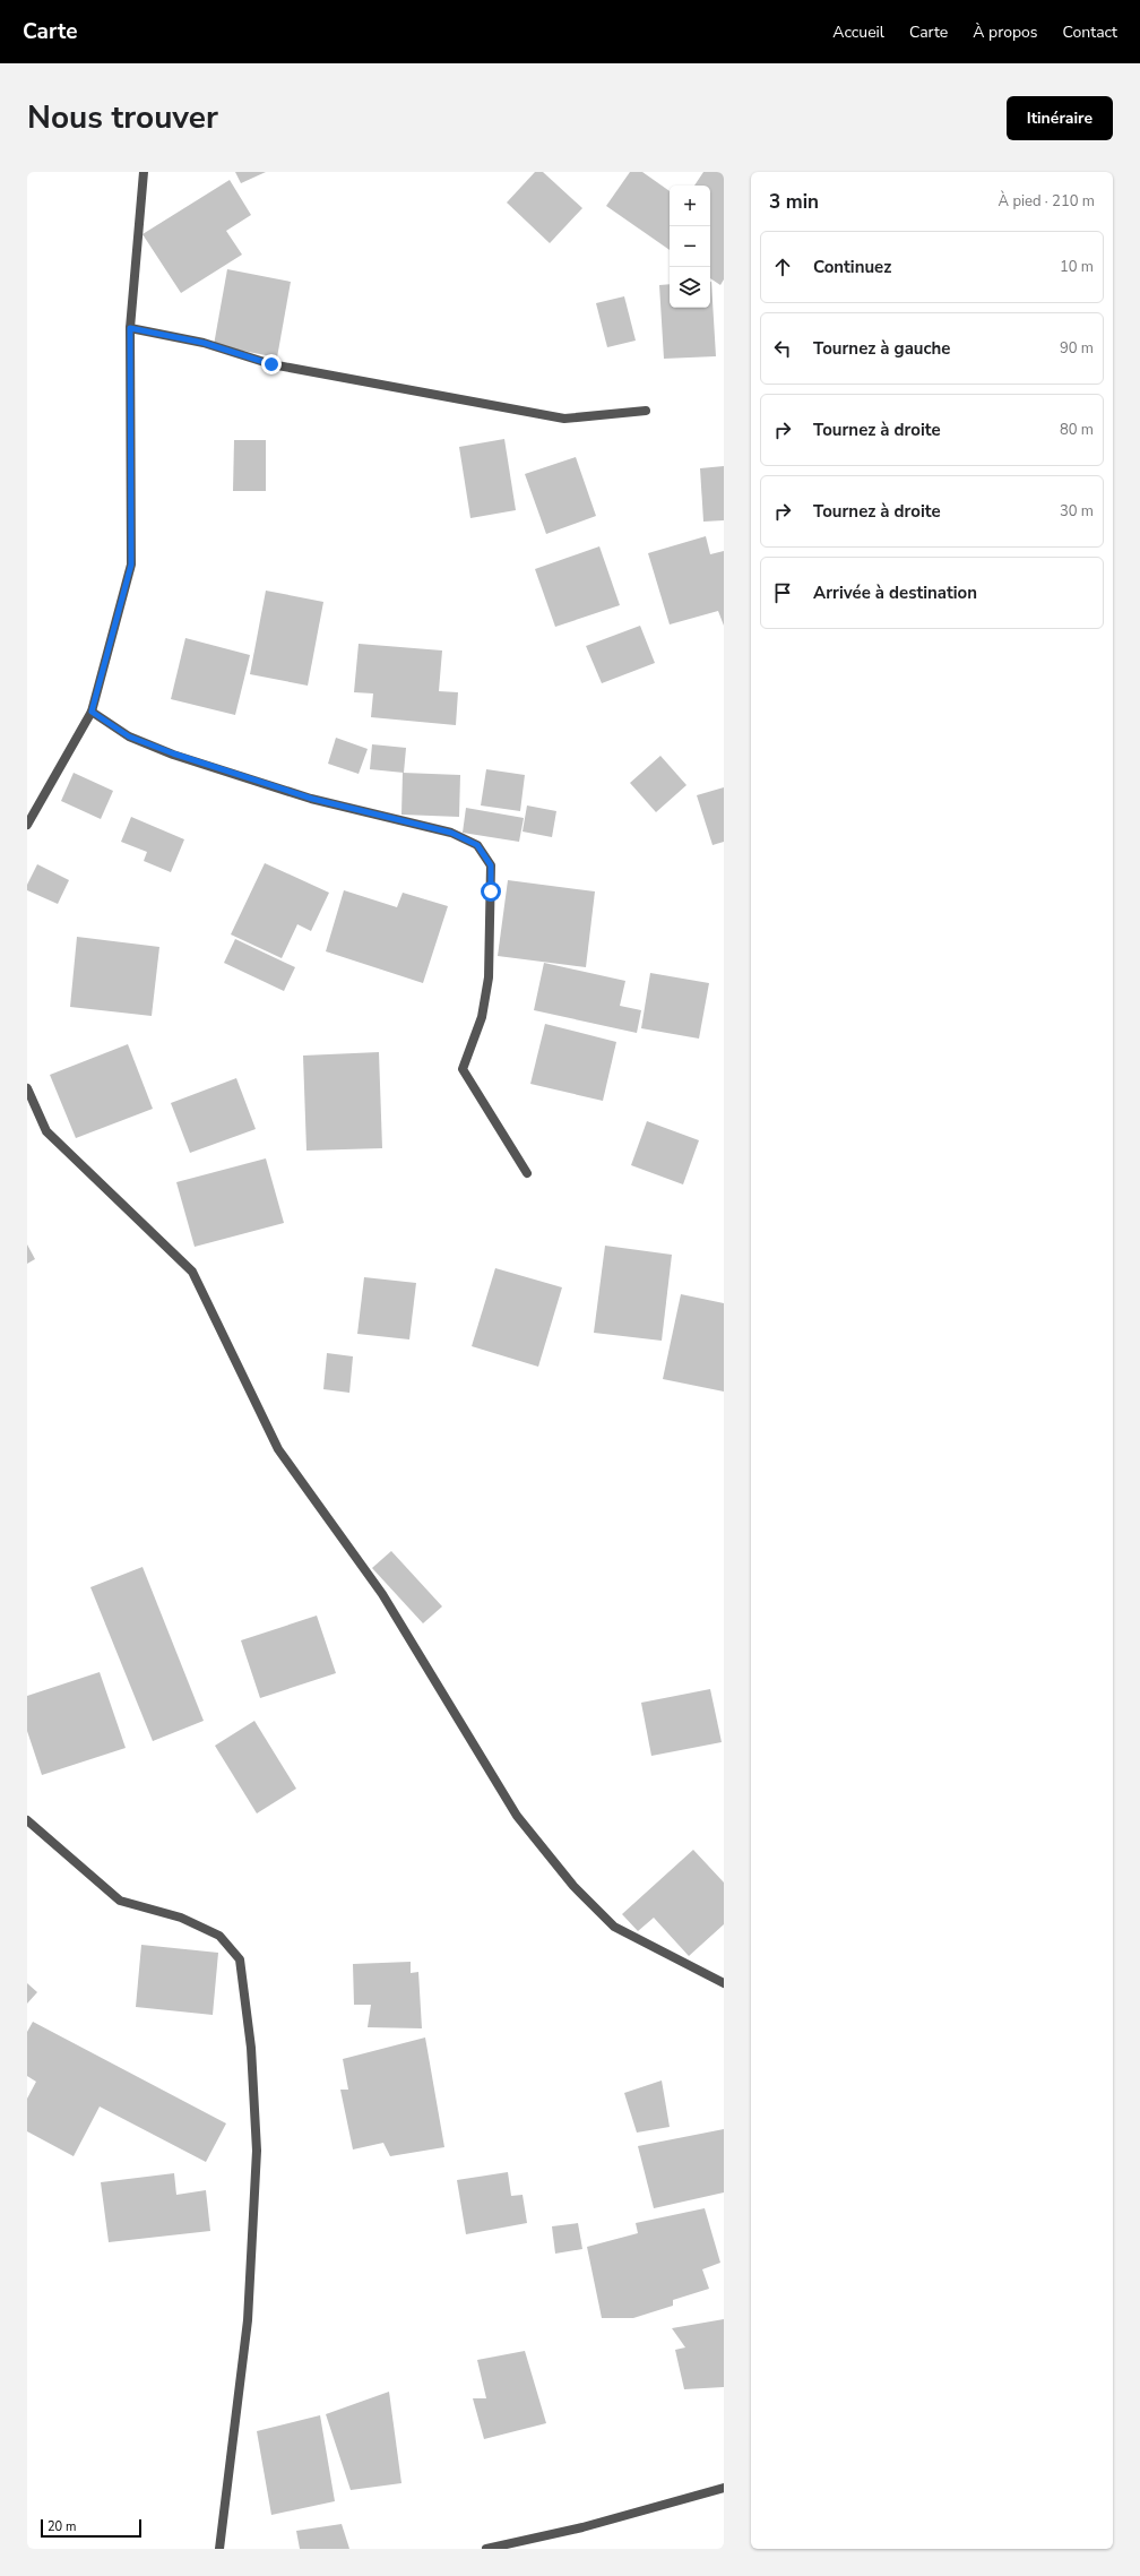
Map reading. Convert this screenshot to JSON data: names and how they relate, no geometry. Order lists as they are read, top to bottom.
{
  "scale_bar": "20 m",
  "page": {
    "header": "Carte",
    "nav": [
      "Accueil",
      "Carte",
      "À propos",
      "Contact"
    ],
    "title": "Nous trouver",
    "buttons": "Itinéraire",
    "heading": ["3 min", "À pied · 210 m"],
    "map_buttons": ["+", "−"],
    "list": [
      ["Continuez", "10 m"],
      ["Tournez à gauche", "90 m"],
      ["Tournez à droite", "80 m"],
      ["Tournez à droite", "30 m"],
      "Arrivée à destination"
    ],
    "scale": "20 m"
  }
}
